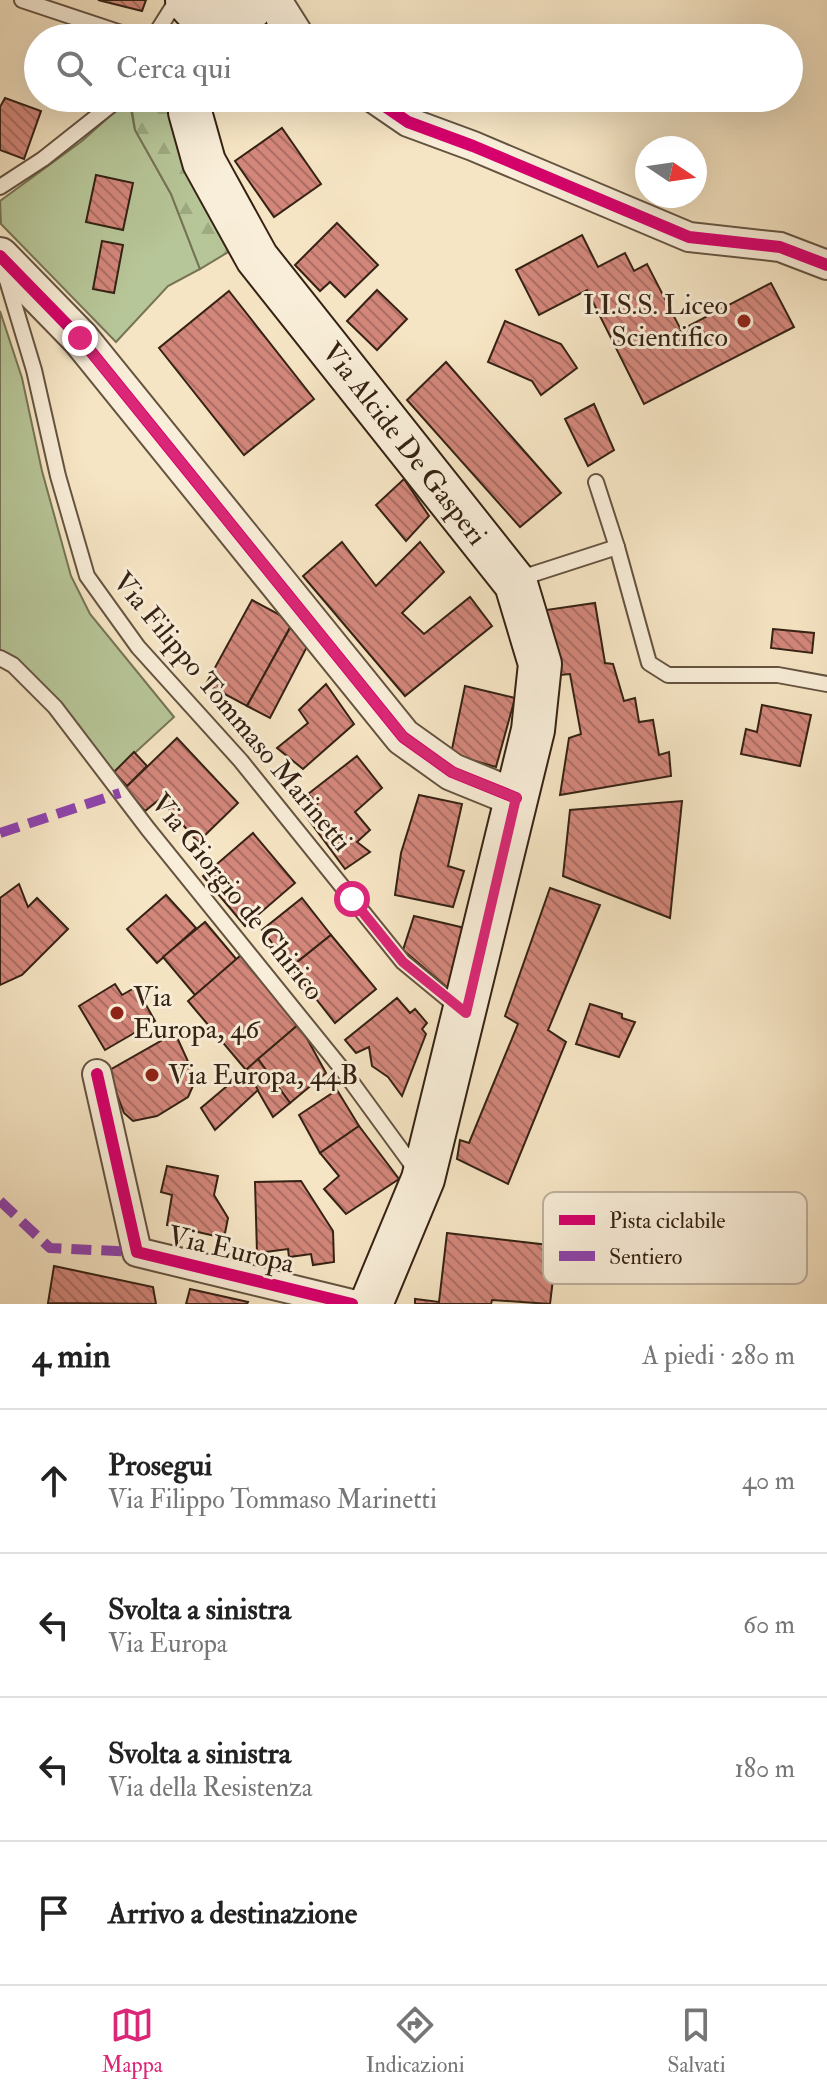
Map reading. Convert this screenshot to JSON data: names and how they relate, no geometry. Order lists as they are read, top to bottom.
{
  "streets": {
    "main road": ["Via Alcide De Gasperi"],
    "street": ["Via Europa"],
    "lane": ["Via Filippo Tommaso Marinetti", "Via Giorgio de Chirico"]
  },
  "places": ["I.I.S.S. Liceo Scientifico", "Via Europa, 46", "Via Europa, 44B"],
  "legend": ["Pista ciclabile", "Sentiero"],
  "north": "right",
  "page": {
    "search": "Cerca qui",
    "heading": ["4 min", "A piedi · 280 m"],
    "list": [
      ["Prosegui", "Via Filippo Tommaso Marinetti", "40 m"],
      ["Svolta a sinistra", "Via Europa", "60 m"],
      ["Svolta a sinistra", "Via della Resistenza", "180 m"],
      "Arrivo a destinazione"
    ],
    "nav": ["Mappa", "Indicazioni", "Salvati"]
  }
}
